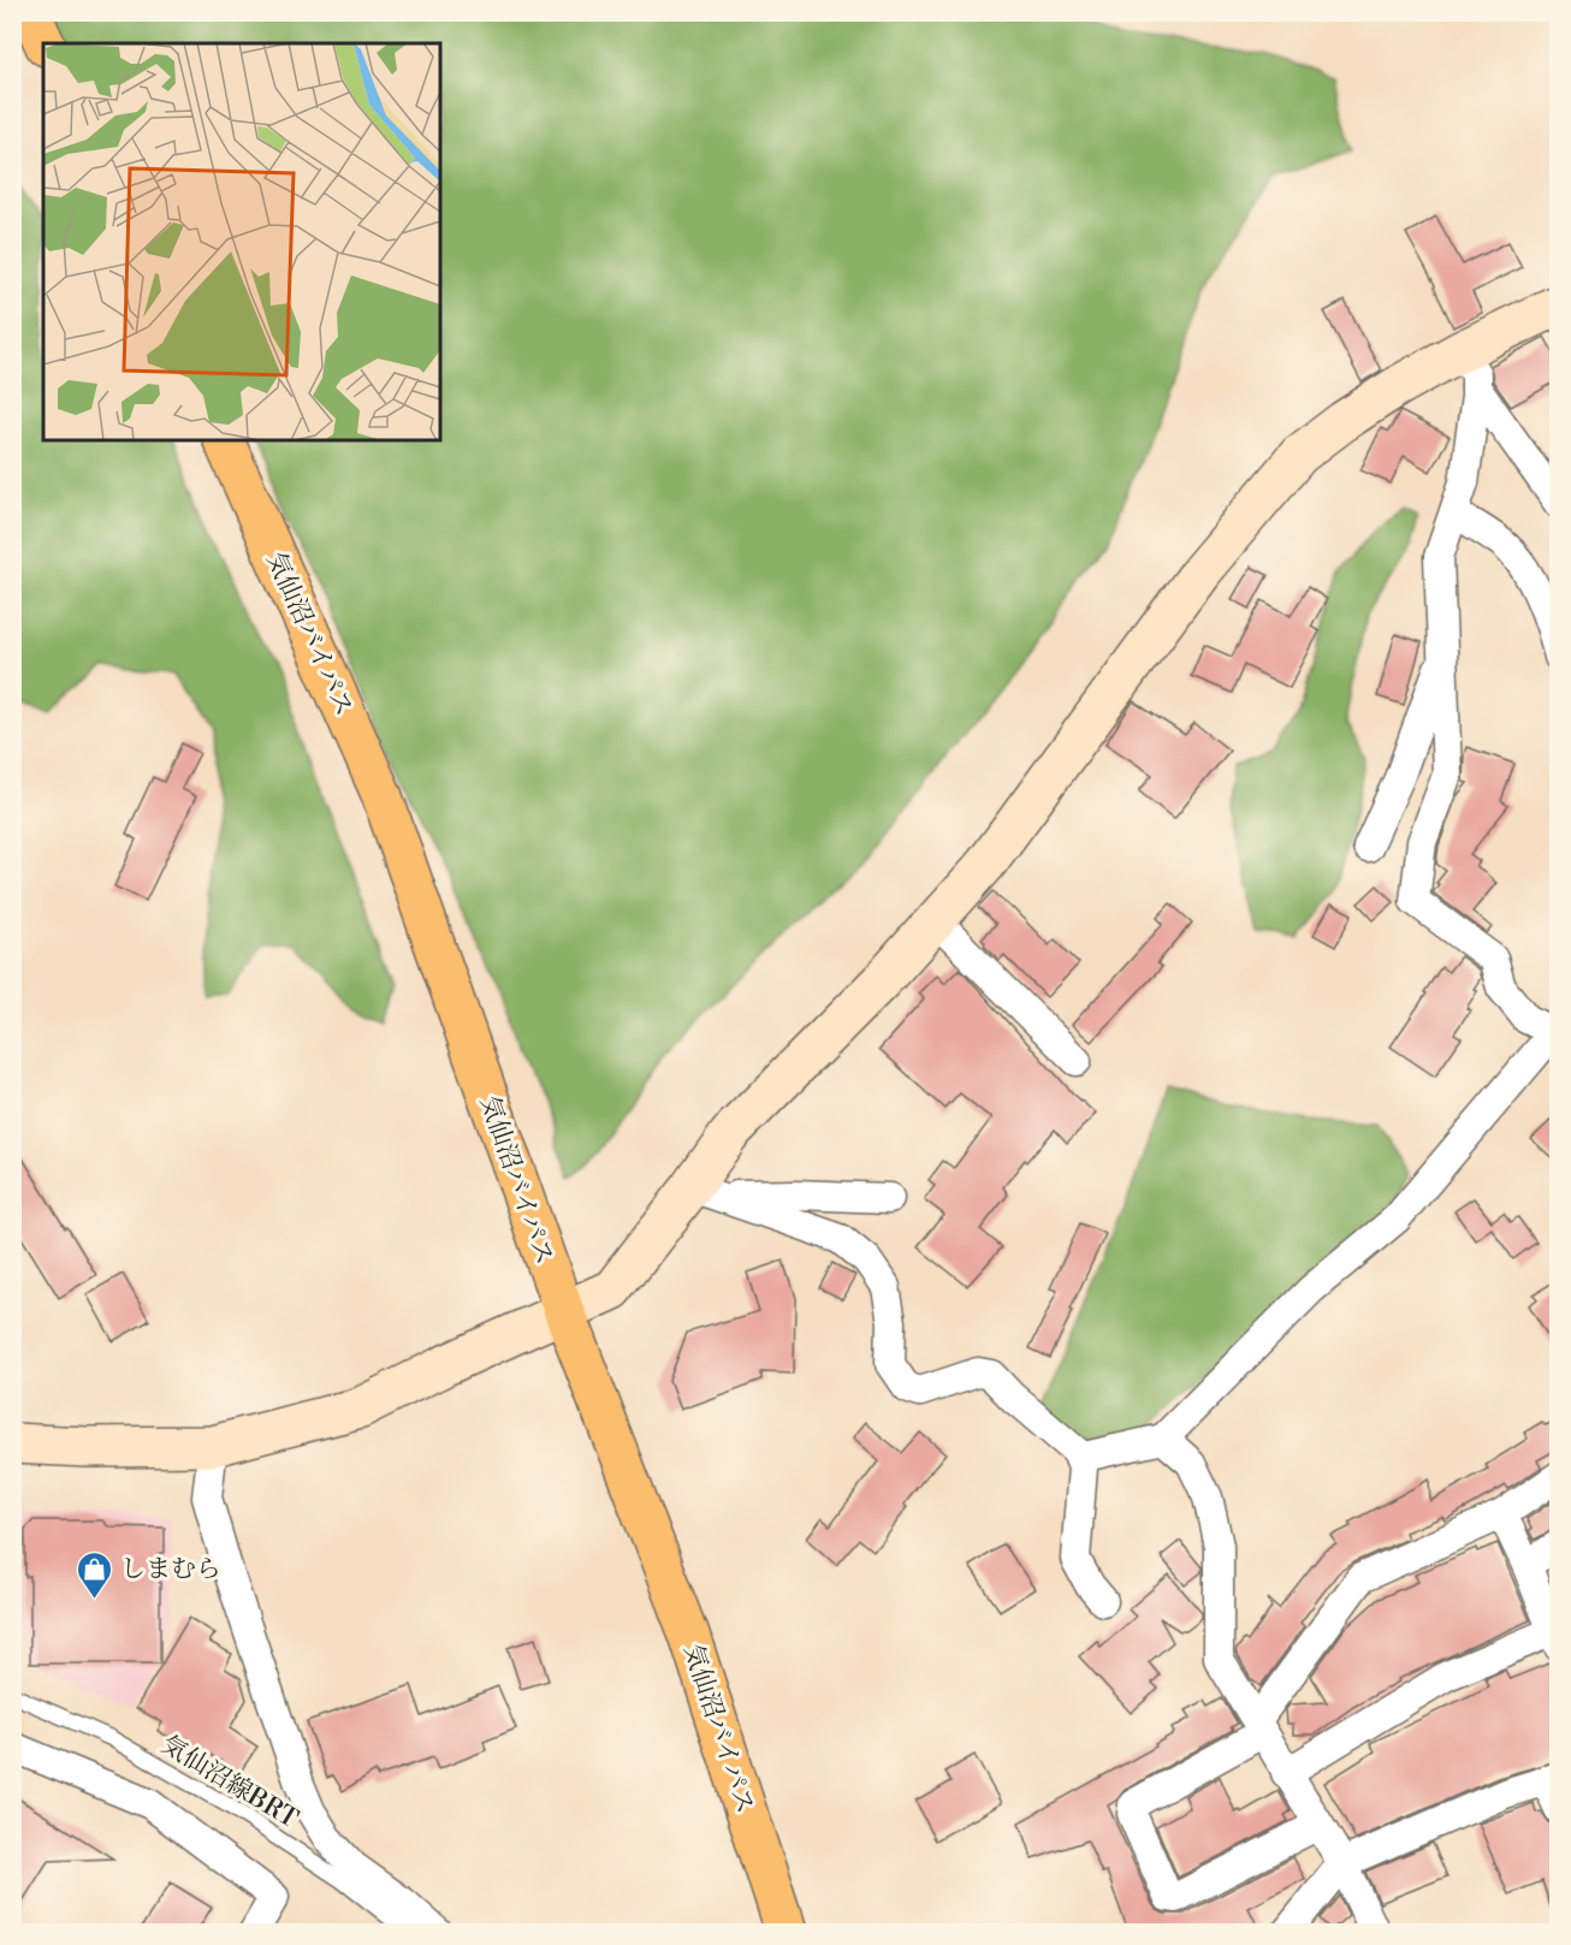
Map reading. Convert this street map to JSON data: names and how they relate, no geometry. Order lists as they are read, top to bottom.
{
  "streets": {
    "highway": ["気仙沼バイパス"],
    "lane": ["気仙沼線BRT"]
  },
  "places": {
    "shop": ["しまむら"]
  }
}
